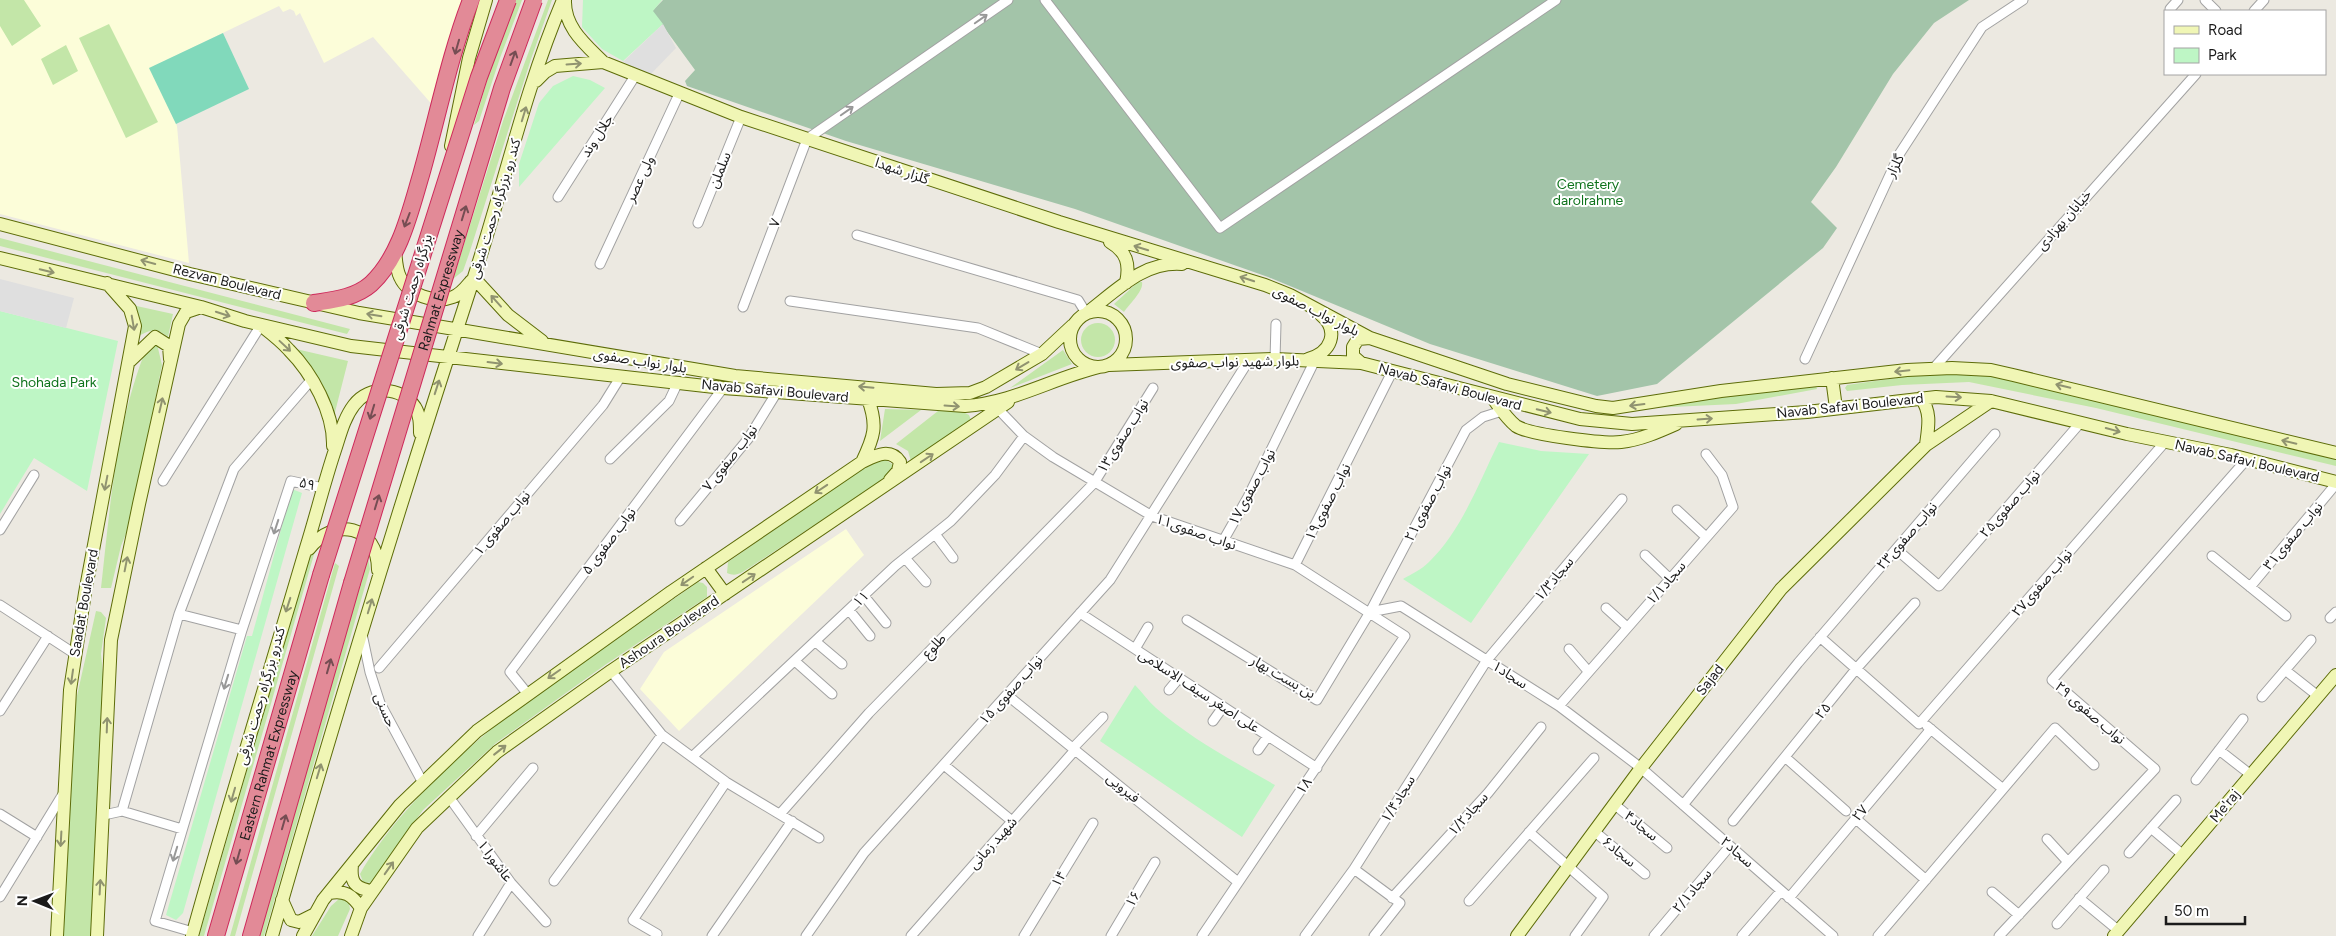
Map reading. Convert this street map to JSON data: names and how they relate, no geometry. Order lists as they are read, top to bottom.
{
  "streets": {
    "highway": ["بزرگراه رحمت شرقی", "Rahmat Expressway", "Eastern Rahmat Expressway"],
    "main road": [
      "گلزار شهدا",
      "کند رو بزرگراه رحمت شرقی",
      "Rezvan Boulevard",
      "بلوار نواب صفوی",
      "بلوار شهید نواب صفوی",
      "Navab Safavi Boulevard",
      "Saadat Boulevard",
      "Ashoura Boulevard",
      "Sajad",
      "کندرو بزرگراه رحمت شرقی",
      "Me'raj"
    ],
    "street": [
      "جلال وند",
      "گلزار",
      "سلملن",
      "ولی عصر",
      "خیابان بهزادی",
      "۷",
      "۱۳نواب صفوی",
      "نواب صفوی ۷",
      "۵۹",
      "۱۷نواب صفوی",
      "۱۹نواب صفوی",
      "۲۱نواب صفوی",
      "۲۵نواب صفوی",
      "نواب صفوی ۱",
      "۱۱نواب صفوی",
      "۲۳نواب صفوی",
      "۳۱نواب صفوی",
      "نواب صفوی ۵",
      "۱/۳سجاد",
      "۱/۱سجاد",
      "۲۷نواب صفوی",
      "۱۱",
      "طلوع",
      "۱سجاد",
      "بن بست بهار",
      "نواب صفوی ۱۵",
      "علی اصغر سیف الاسلامی",
      "حسنی",
      "۲۵",
      "نواب صفوی ۲۹",
      "۱۸",
      "فیرویی",
      "۱/۴سجاد",
      "۲۷",
      "۱/۲سجاد",
      "۴سجاد",
      "شهید زمانی",
      "۶سجاد",
      "۲سجاد",
      "عاشورا ۱",
      "۱۴",
      "۲/۱سجاد",
      "۱۶"
    ]
  },
  "crossings": [
    ["جلال وند", "گلزار شهدا"],
    ["سلملن", "گلزار شهدا"],
    ["گلزار شهدا", "ولی عصر"],
    ["گلزار شهدا", "کند رو بزرگراه رحمت شرقی"],
    ["گلزار شهدا", "۷"],
    ["گلزار شهدا", "بلوار نواب صفوی"],
    ["کند رو بزرگراه رحمت شرقی", "Rezvan Boulevard"],
    ["کند رو بزرگراه رحمت شرقی", "بلوار نواب صفوی"],
    ["کند رو بزرگراه رحمت شرقی", "Navab Safavi Boulevard"],
    ["کند رو بزرگراه رحمت شرقی", "کندرو بزرگراه رحمت شرقی"],
    ["خیابان بهزادی", "Navab Safavi Boulevard"],
    ["Rezvan Boulevard", "بلوار نواب صفوی"],
    ["بزرگراه رحمت شرقی", "Eastern Rahmat Expressway"],
    ["بلوار نواب صفوی", "بلوار شهید نواب صفوی"],
    ["بلوار نواب صفوی", "Navab Safavi Boulevard"],
    ["بلوار شهید نواب صفوی", "Navab Safavi Boulevard"],
    ["بلوار شهید نواب صفوی", "۱۷نواب صفوی"],
    ["بلوار شهید نواب صفوی", "نواب صفوی ۱۵"],
    ["Navab Safavi Boulevard", "نواب صفوی ۷"],
    ["Navab Safavi Boulevard", "۱۹نواب صفوی"],
    ["Navab Safavi Boulevard", "۲۵نواب صفوی"],
    ["Navab Safavi Boulevard", "نواب صفوی ۱"],
    ["Navab Safavi Boulevard", "۳۱نواب صفوی"],
    ["Navab Safavi Boulevard", "نواب صفوی ۵"],
    ["Navab Safavi Boulevard", "۲۷نواب صفوی"],
    ["Navab Safavi Boulevard", "Ashoura Boulevard"],
    ["Navab Safavi Boulevard", "Sajad"],
    ["Navab Safavi Boulevard", "نواب صفوی ۲۹"],
    ["۱۳نواب صفوی", "۱۱نواب صفوی"],
    ["۱۳نواب صفوی", "طلوع"],
    ["۵۹", "کندرو بزرگراه رحمت شرقی"],
    ["۱۷نواب صفوی", "۱۱نواب صفوی"],
    ["۱۹نواب صفوی", "۱۱نواب صفوی"],
    ["۲۱نواب صفوی", "۱۱نواب صفوی"],
    ["۲۱نواب صفوی", "۱سجاد"],
    ["۲۱نواب صفوی", "بن بست بهار"],
    ["۲۵نواب صفوی", "۲۳نواب صفوی"],
    ["۱۱نواب صفوی", "۱۱"],
    ["۱۱نواب صفوی", "Ashoura Boulevard"],
    ["۱۱نواب صفوی", "طلوع"],
    ["۱۱نواب صفوی", "۱سجاد"],
    ["۱۱نواب صفوی", "بن بست بهار"],
    ["۱۱نواب صفوی", "نواب صفوی ۱۵"],
    ["۱۱نواب صفوی", "۱۸"],
    ["۲۳نواب صفوی", "۲سجاد"],
    ["۱/۳سجاد", "۱سجاد"],
    ["۱/۳سجاد", "۱/۴سجاد"],
    ["۱/۱سجاد", "۱سجاد"],
    ["Ashoura Boulevard", "عاشورا ۱"],
    ["۱سجاد", "بن بست بهار"],
    ["۱سجاد", "Sajad"],
    ["۱سجاد", "۱/۴سجاد"],
    ["۱سجاد", "۲سجاد"],
    ["Sajad", "۴سجاد"],
    ["Sajad", "۶سجاد"],
    ["Sajad", "۲سجاد"],
    ["نواب صفوی ۱۵", "علی اصغر سیف الاسلامی"],
    ["نواب صفوی ۱۵", "فیرویی"],
    ["علی اصغر سیف الاسلامی", "۱۸"],
    ["۱۸", "فیرویی"],
    ["فیرویی", "شهید زمانی"],
    ["۲۷", "۲سجاد"],
    ["۲سجاد", "۲/۱سجاد"]
  ],
  "one_way": [
    "بزرگراه رحمت شرقی",
    "Rahmat Expressway",
    "بلوار نواب صفوی",
    "Eastern Rahmat Expressway"
  ],
  "parks": ["Cemetery darolrahme", "Shohada Park"],
  "legend": ["Road", "Park"],
  "scale_bar": "50 m",
  "north": "left"
}
